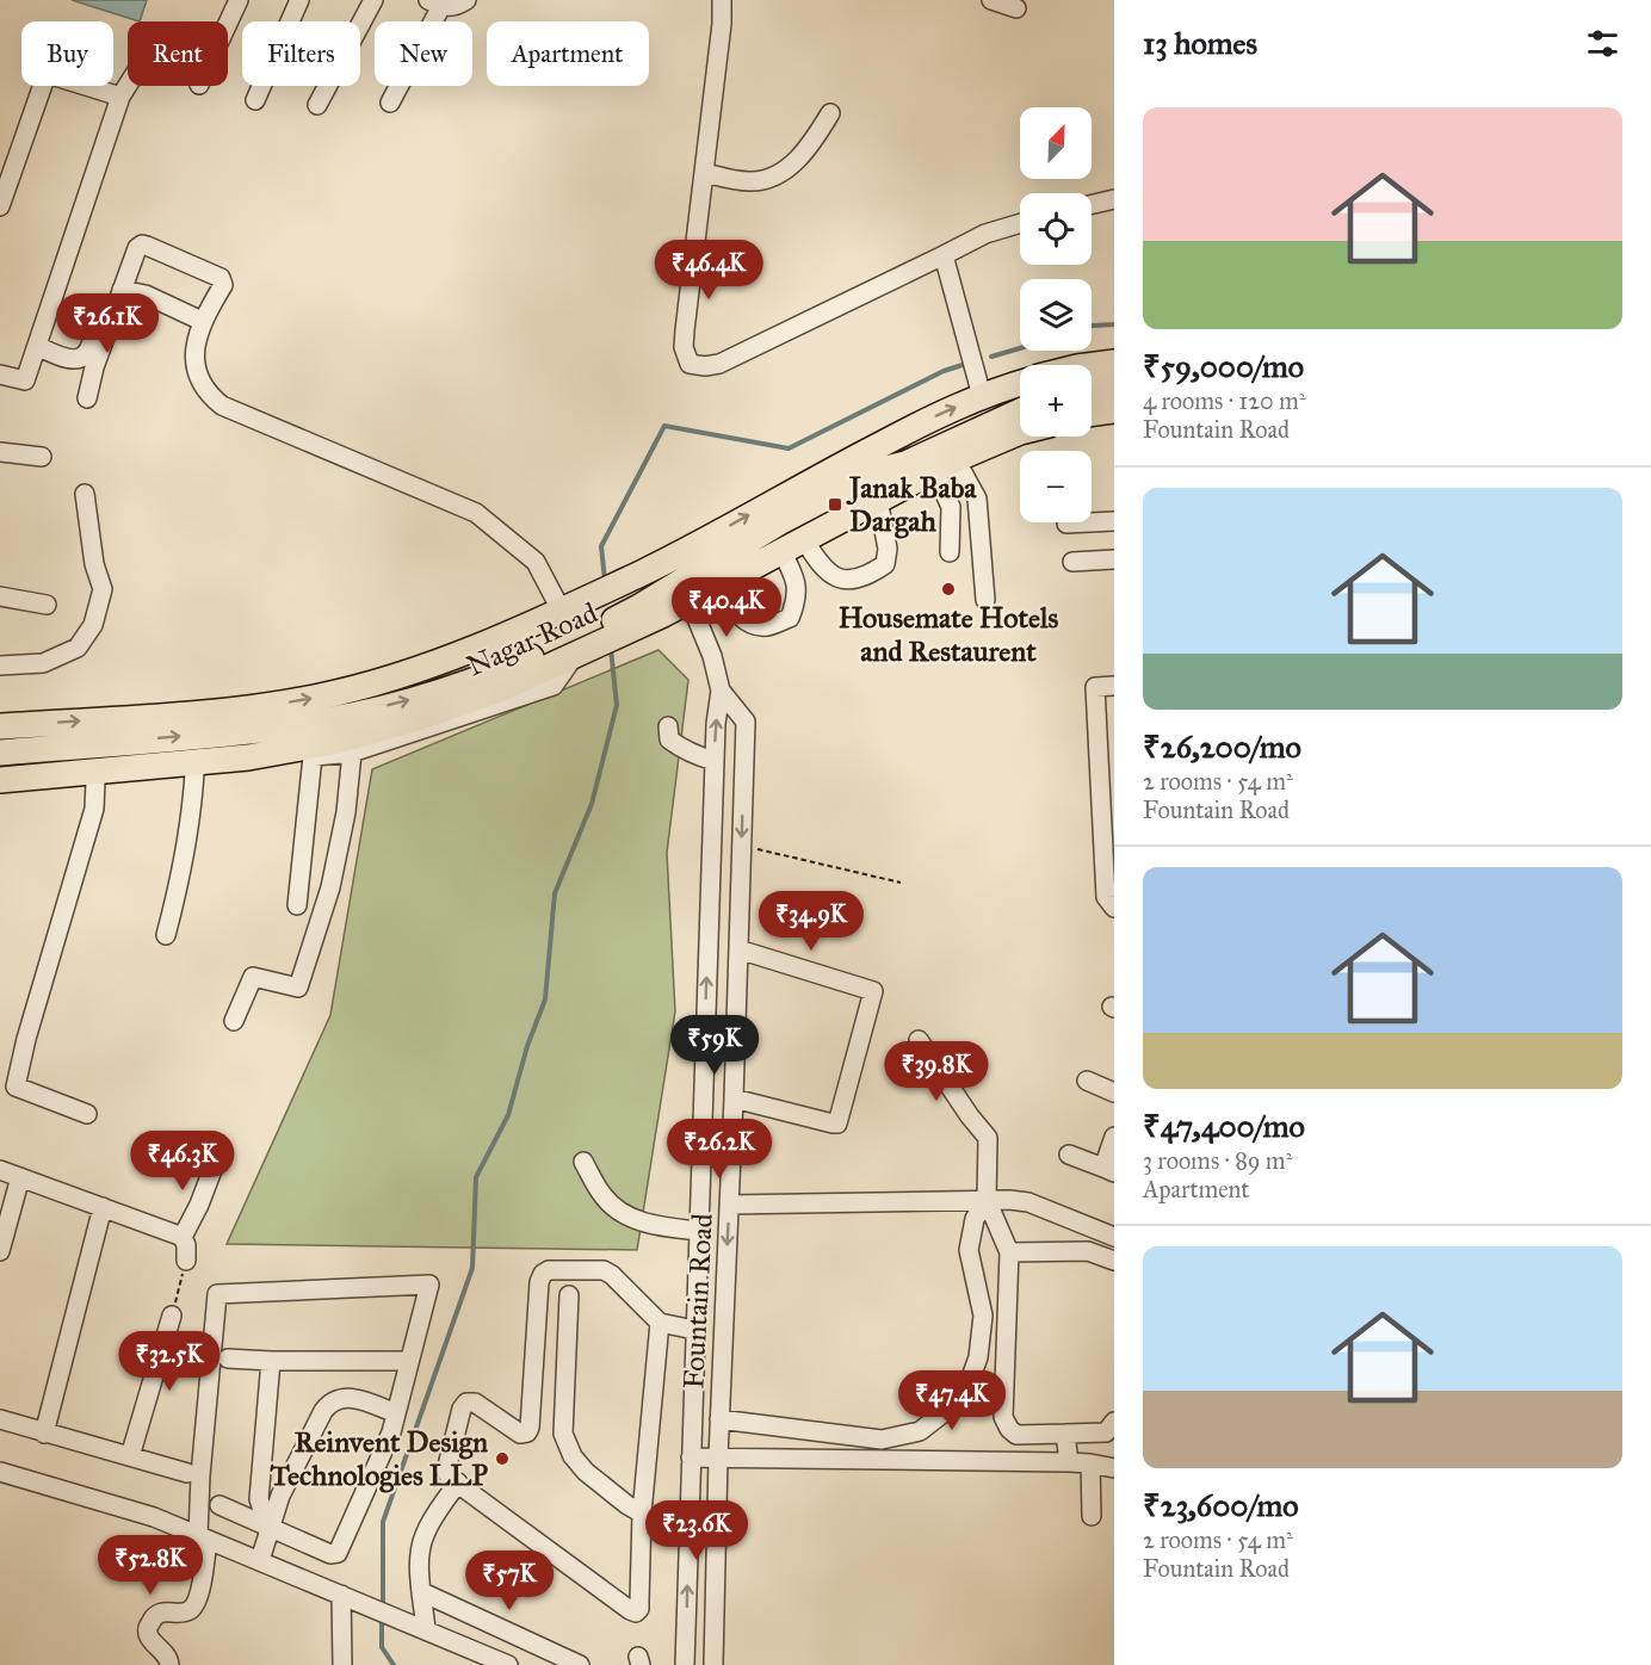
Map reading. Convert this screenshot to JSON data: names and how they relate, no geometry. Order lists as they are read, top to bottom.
{
  "streets": {
    "highway": ["Nagar Road"],
    "street": ["Fountain Road"]
  },
  "places": {
    "transit": ["Janak Baba Dargah"],
    "other": ["Housemate Hotels and Restaurent", "Reinvent Design Technologies LLP"]
  },
  "north": "top right",
  "page": {
    "heading": "13 homes",
    "chip": [
      "Buy",
      "Rent",
      "Filters",
      "New",
      "Apartment"
    ],
    "list": [
      {
        "name": "₹59,000/mo",
        "note": "4 rooms · 120 m² · Fountain Road"
      },
      {
        "name": "₹26,200/mo",
        "note": "2 rooms · 54 m² · Fountain Road"
      },
      {
        "name": "₹47,400/mo",
        "note": "3 rooms · 89 m² · Apartment"
      },
      {
        "name": "₹23,600/mo",
        "note": "2 rooms · 54 m² · Fountain Road"
      }
    ],
    "map_buttons": ["+", "−"],
    "price": [
      "₹46.4K",
      "₹26.1K",
      "₹40.4K",
      "₹34.9K",
      "₹59K",
      "₹39.8K",
      "₹26.2K",
      "₹46.3K",
      "₹32.5K",
      "₹47.4K",
      "₹23.6K",
      "₹52.8K",
      "₹57K"
    ]
  }
}
